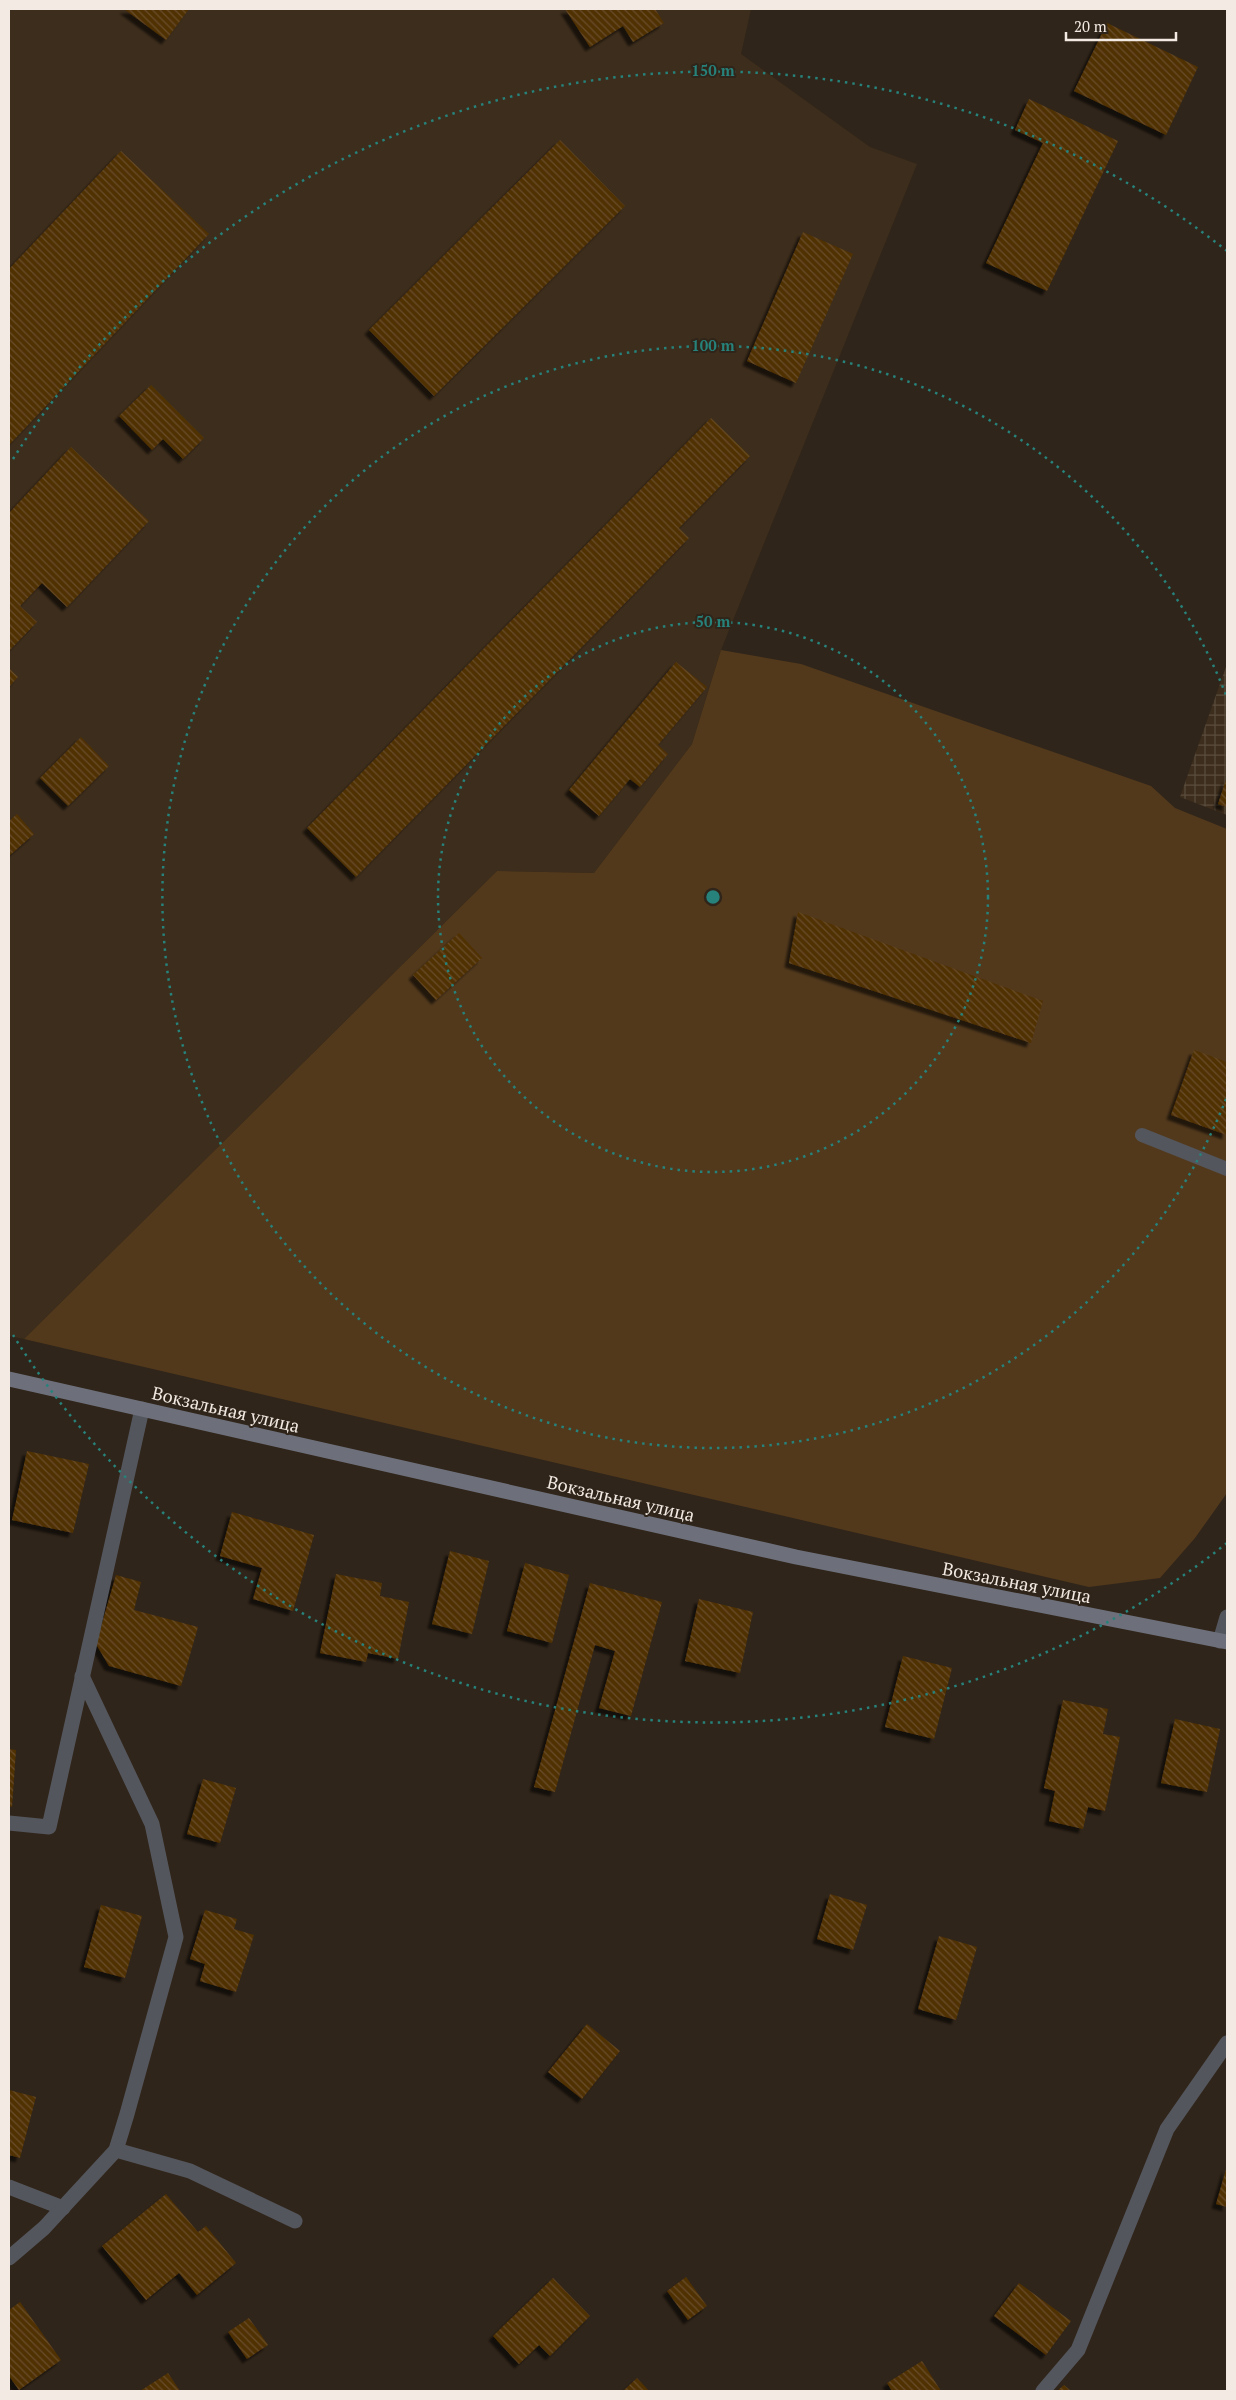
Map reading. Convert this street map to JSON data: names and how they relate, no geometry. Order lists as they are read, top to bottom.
{
  "streets": {
    "street": ["Вокзальная улица"]
  },
  "scale_bar": "20 m",
  "rings": ["150 m", "100 m", "50 m"]
}
